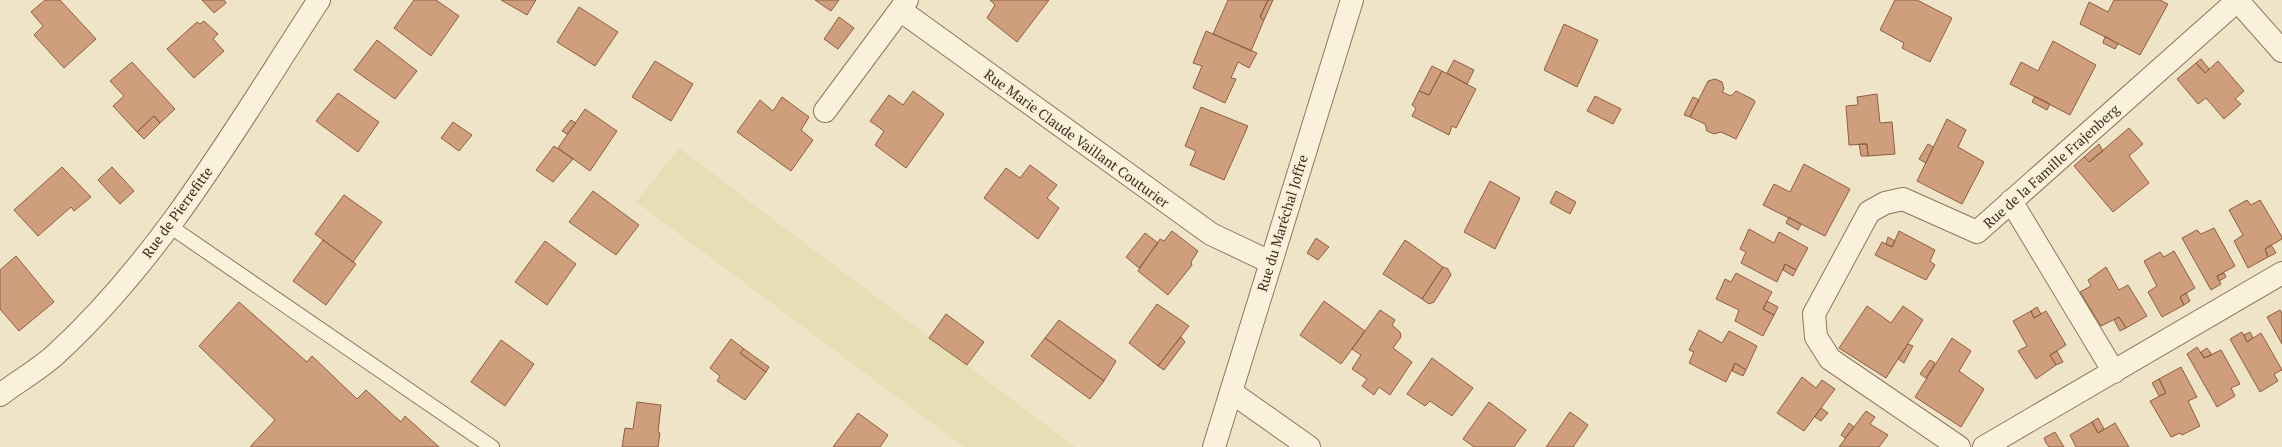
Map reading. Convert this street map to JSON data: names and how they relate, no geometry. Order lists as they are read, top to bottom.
{
  "streets": {
    "street": [
      "Rue Marie Claude Vaillant Couturier",
      "Rue de la Famille Frajenberg",
      "Rue de Pierrefitte",
      "Rue du Maréchal Joffre"
    ]
  },
  "crossings": [
    ["Rue Marie Claude Vaillant Couturier", "Rue du Maréchal Joffre"]
  ]
}
